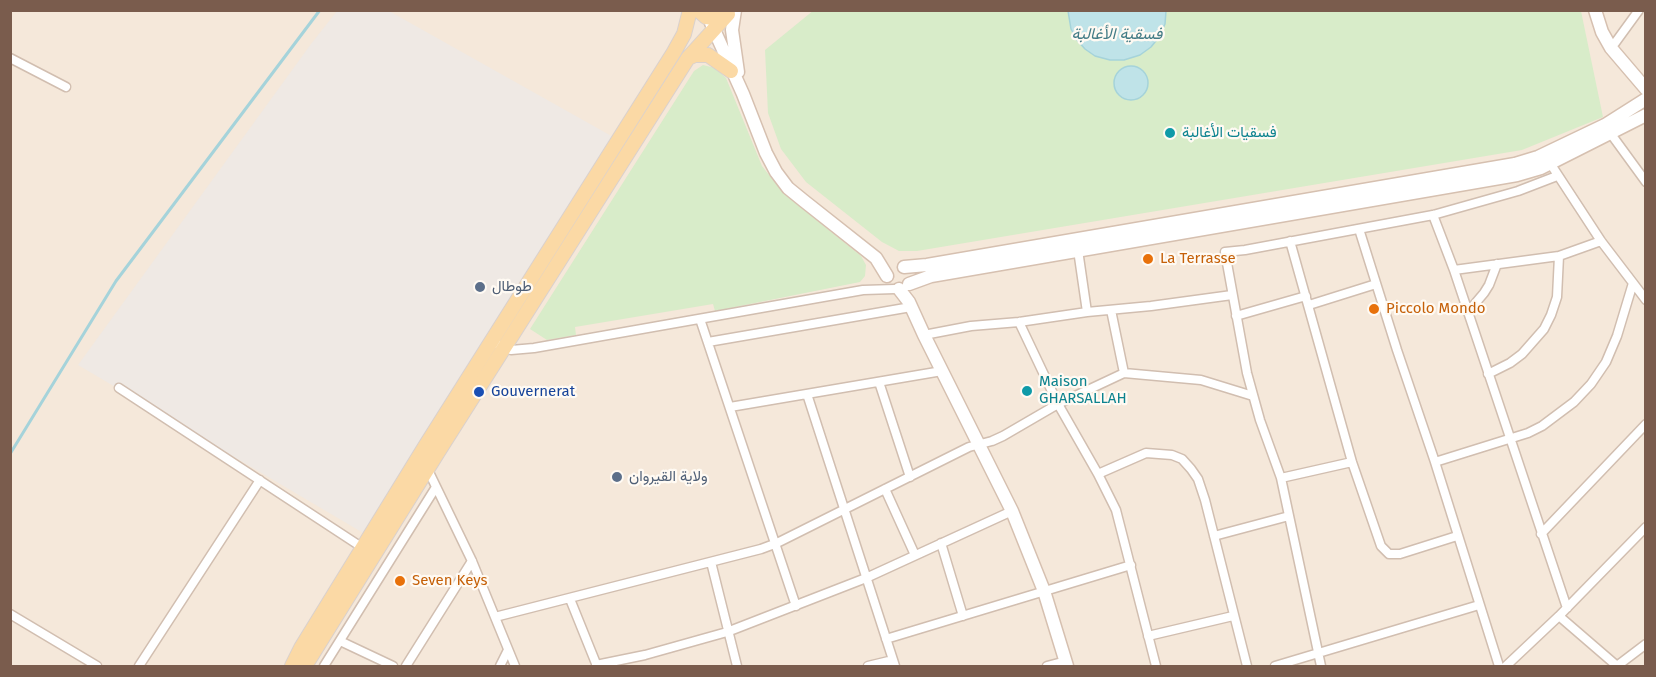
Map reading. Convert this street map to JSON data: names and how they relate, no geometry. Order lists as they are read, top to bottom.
{
  "water": ["فسقية الأغالبة"],
  "places": [
    "فسقيات الأغالبة",
    "La Terrasse",
    "طوطال",
    "Piccolo Mondo",
    "Maison GHARSALLAH",
    "Gouvernerat",
    "ولاية القيروان",
    "Seven Keys"
  ]
}
